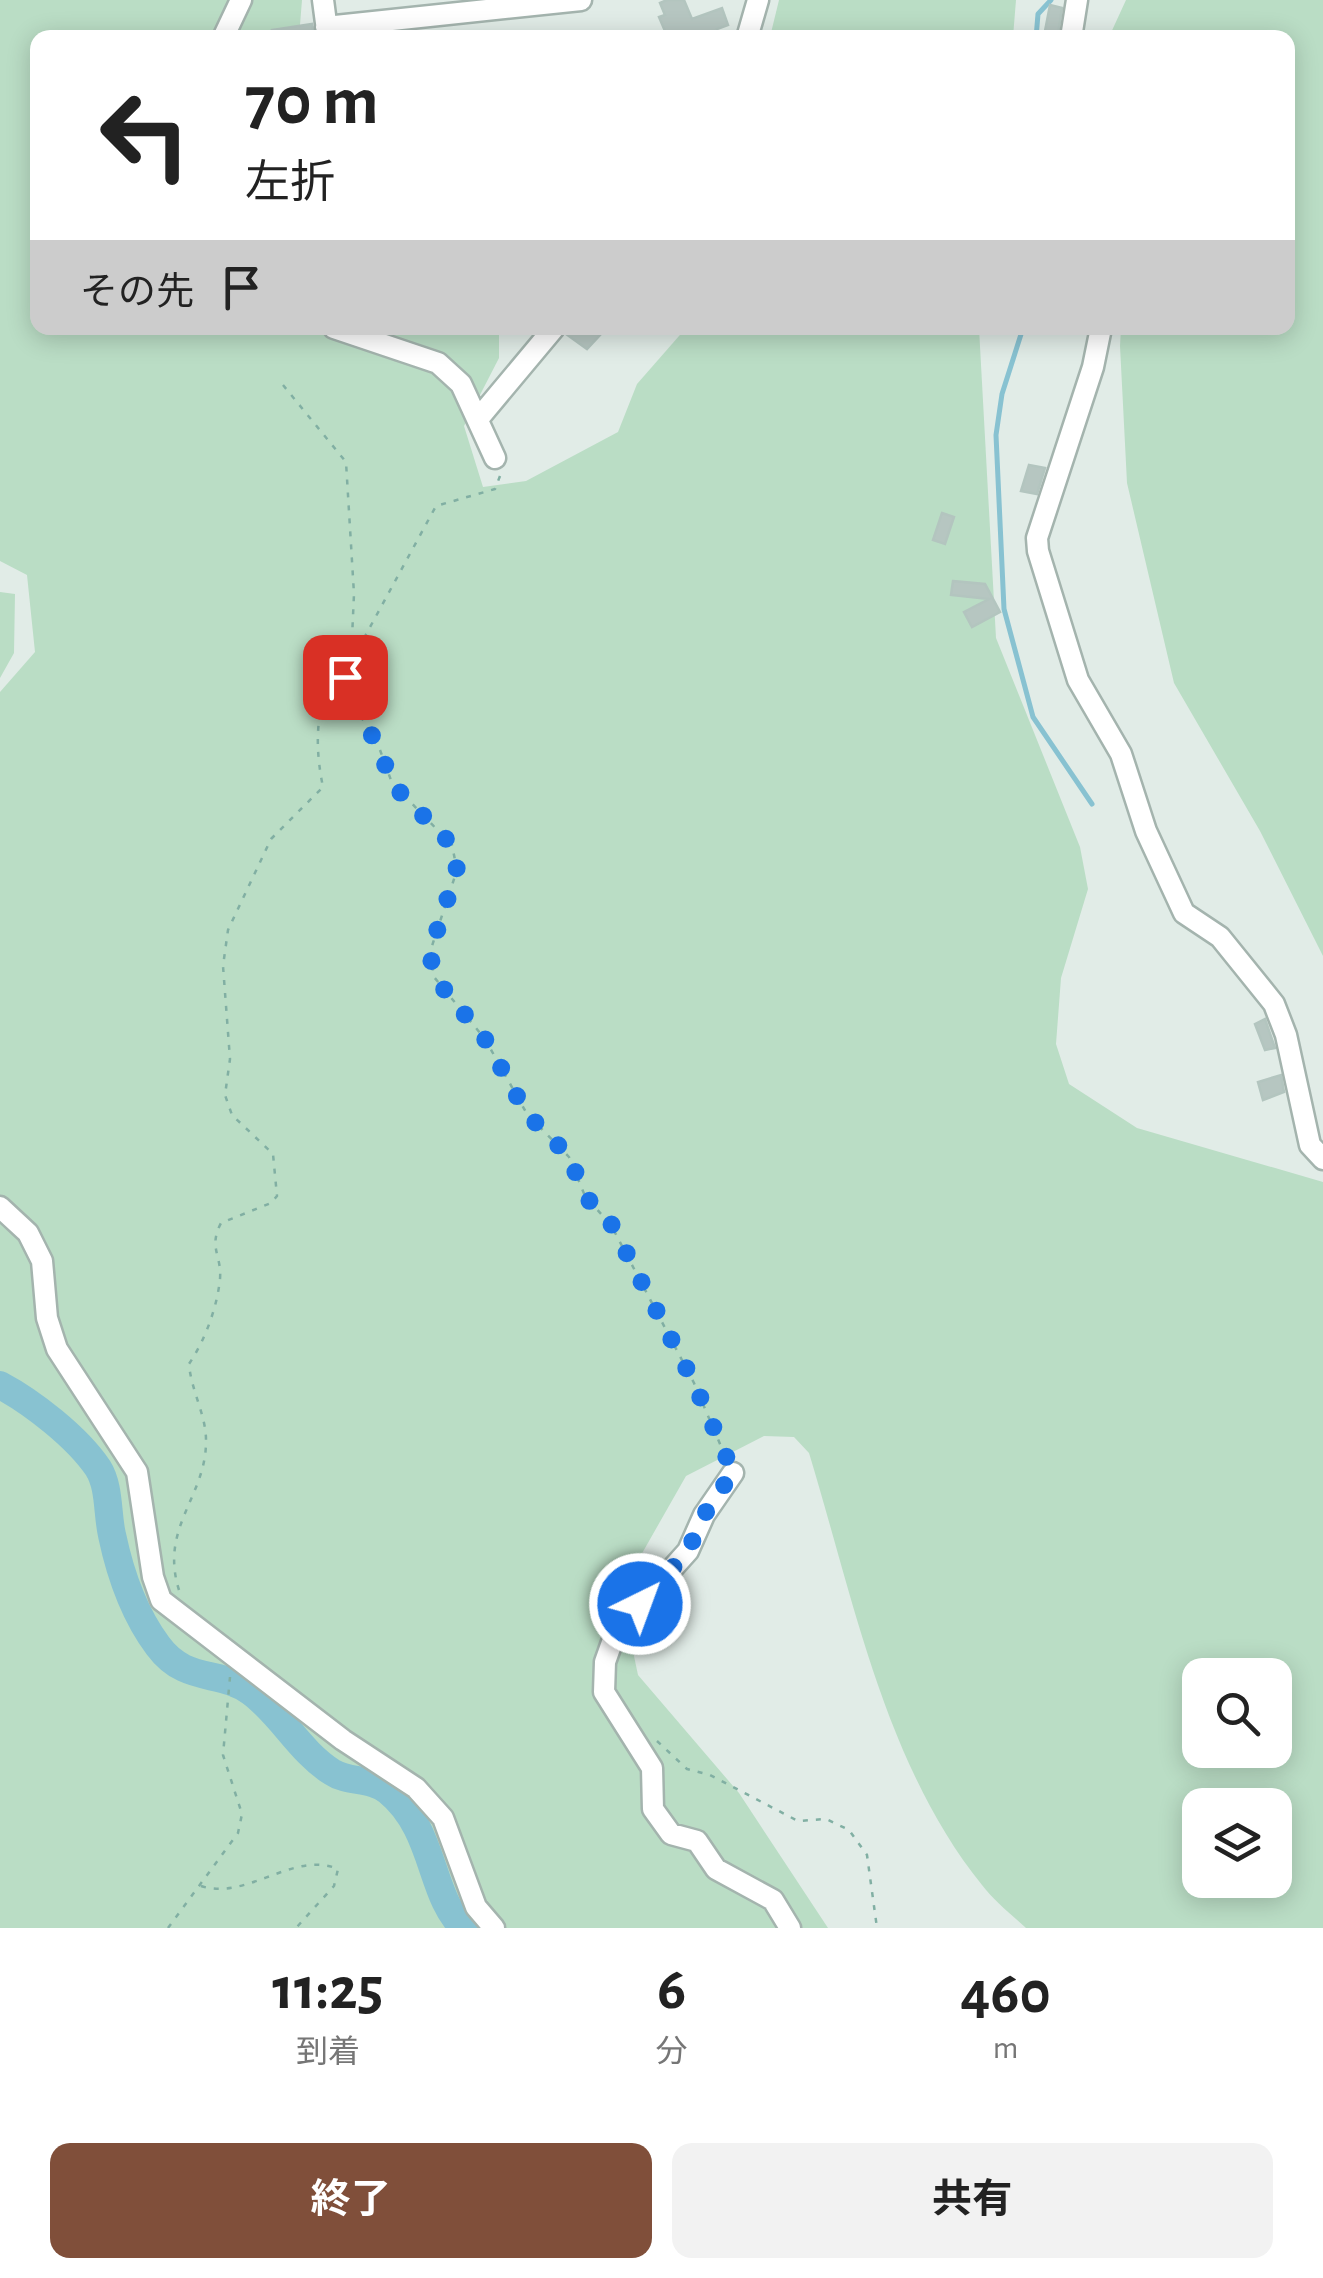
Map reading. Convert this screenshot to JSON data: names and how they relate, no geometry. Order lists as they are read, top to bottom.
{
  "page": {
    "turn": ["70 m", "左折"],
    "then": "その先",
    "eta": [
      "11:25",
      "到着",
      "6",
      "分",
      "460",
      "m"
    ],
    "buttons": ["終了", "共有"]
  }
}
